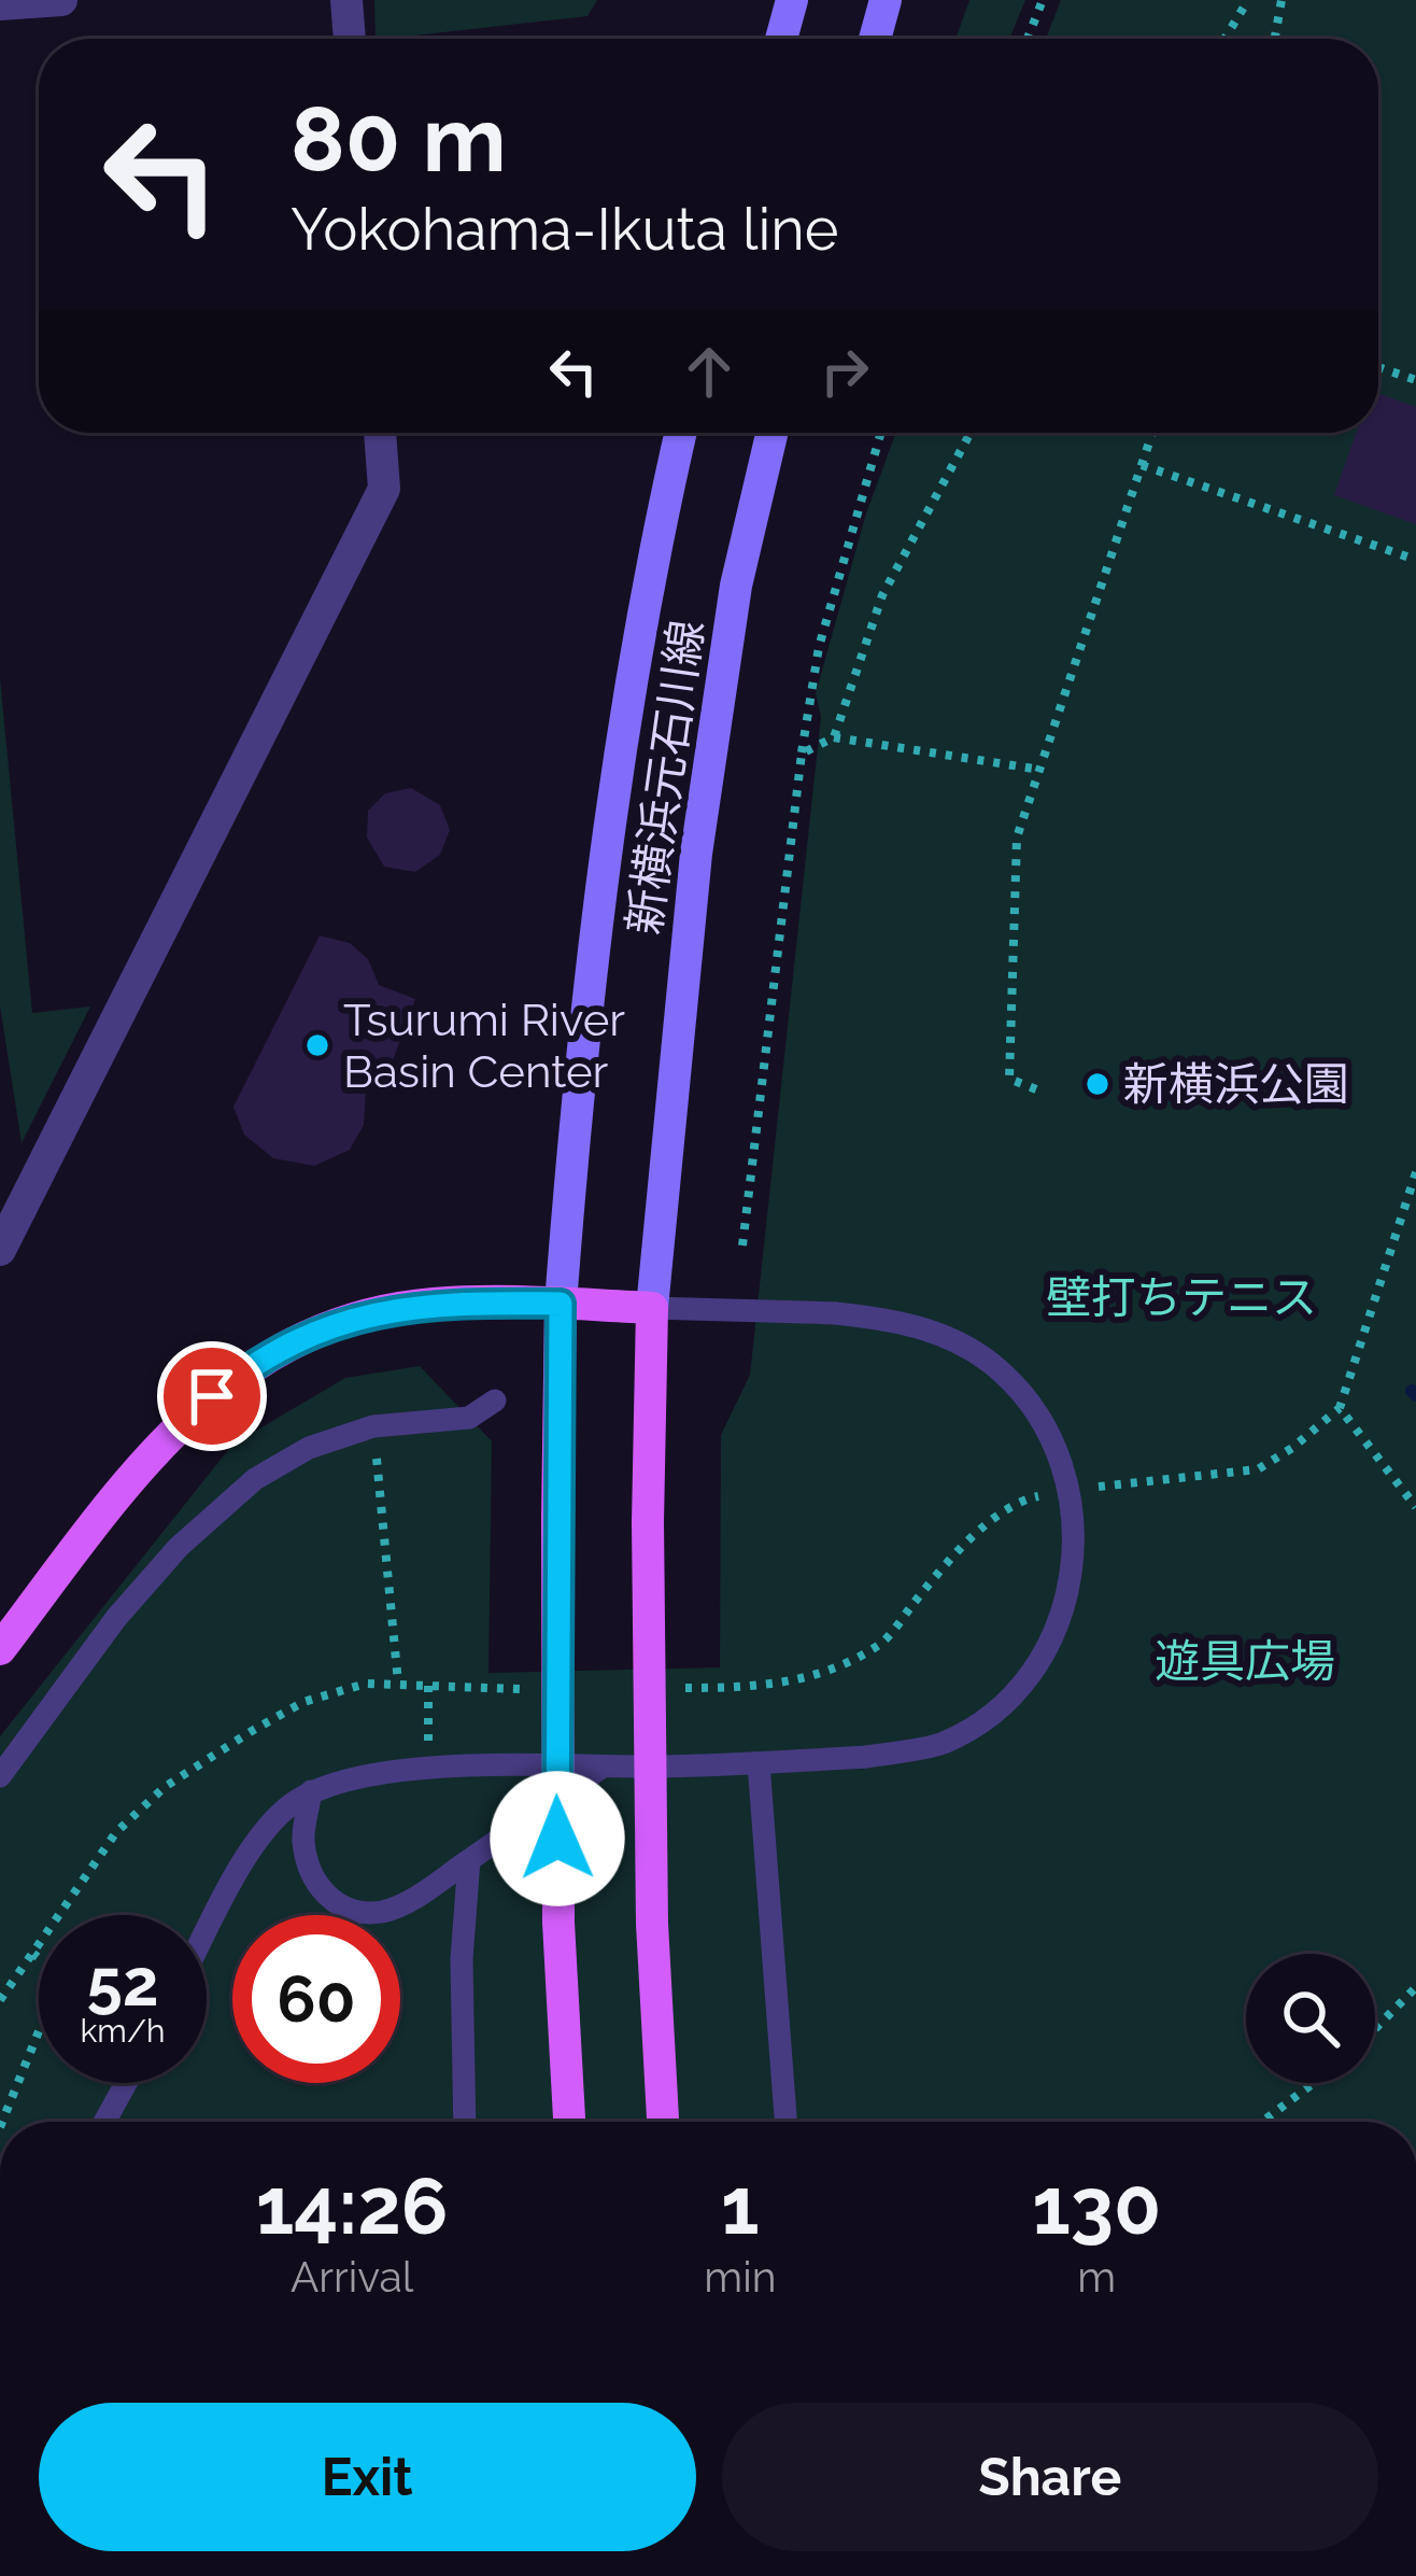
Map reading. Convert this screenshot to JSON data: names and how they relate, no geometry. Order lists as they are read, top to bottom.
{
  "streets": {
    "street": ["新横浜元石川線"]
  },
  "parks": ["壁打ちテニス", "遊具広場"],
  "places": ["Tsurumi River Basin Center", "新横浜公園"],
  "page": {
    "turn": ["80 m", "Yokohama-Ikuta line"],
    "speed": "52 km/h",
    "limit": "60",
    "eta": [
      "14:26",
      "Arrival",
      "1",
      "min",
      "130",
      "m"
    ],
    "buttons": ["Exit", "Share"]
  }
}
